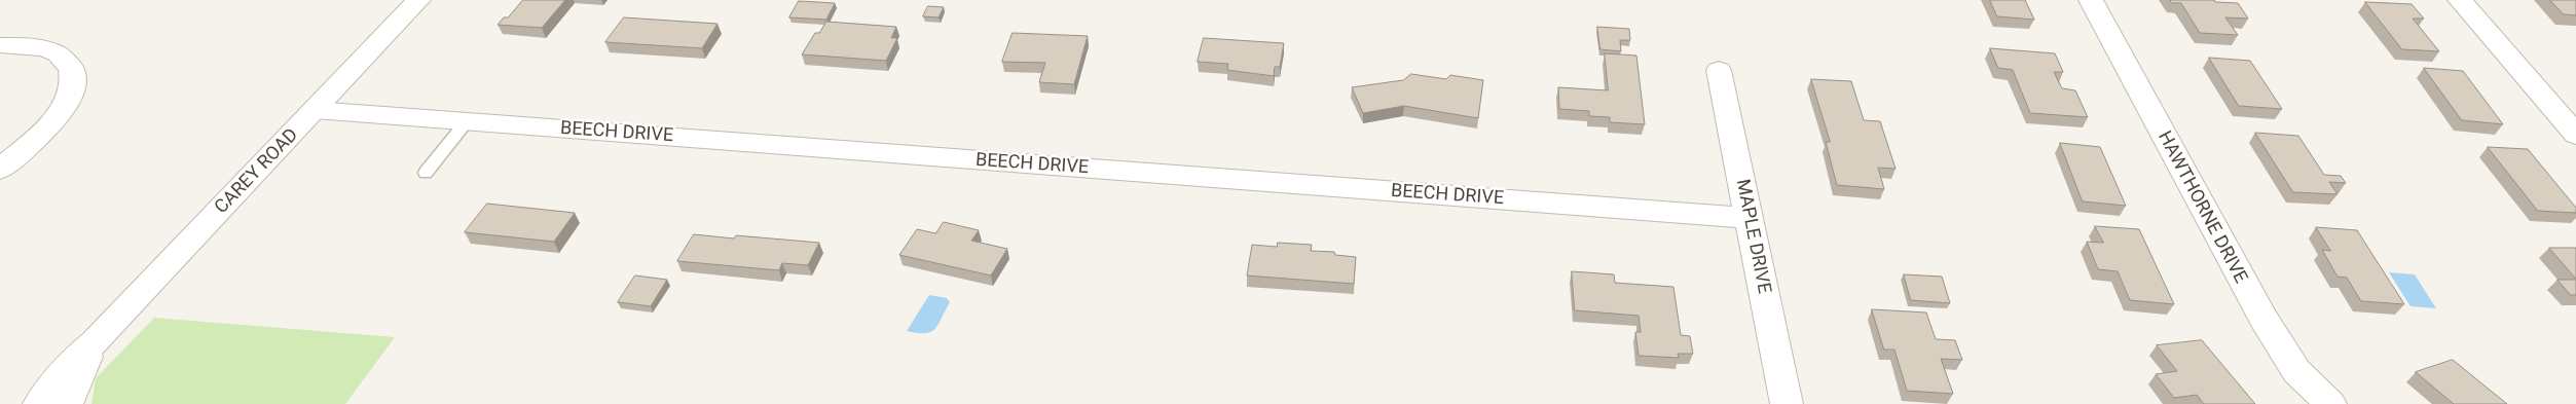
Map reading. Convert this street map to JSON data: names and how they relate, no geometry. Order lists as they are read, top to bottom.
{
  "streets": {
    "street": [
      "BEECH DRIVE",
      "CAREY ROAD",
      "HAWTHORNE DRIVE",
      "MAPLE DRIVE"
    ]
  },
  "crossings": [
    ["BEECH DRIVE", "CAREY ROAD"],
    ["BEECH DRIVE", "MAPLE DRIVE"]
  ]
}
